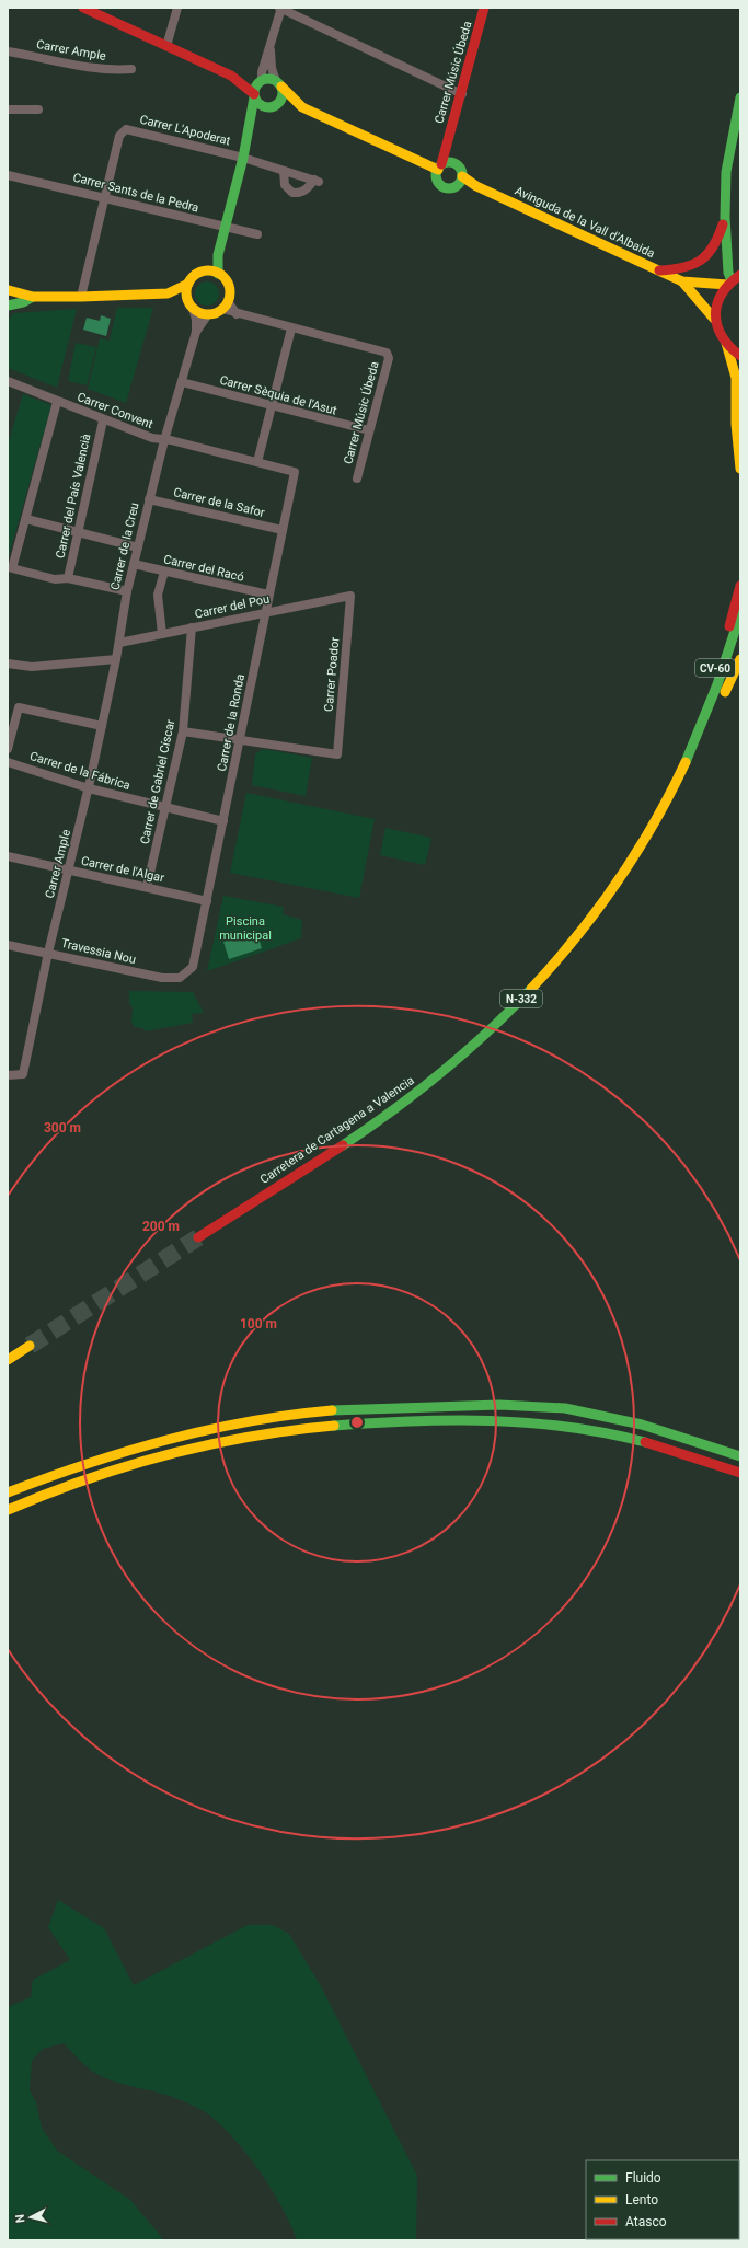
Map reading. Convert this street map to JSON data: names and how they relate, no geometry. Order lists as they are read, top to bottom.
{
  "streets": {
    "main road": [
      "Carrer Músic Úbeda",
      "Avinguda de la Vall d'Albaida",
      "CV-60",
      "N-332",
      "Carretera de Cartagena a Valencia"
    ],
    "street": [
      "Carrer Ample",
      "Carrer L'Apoderat",
      "Carrer Sants de la Pedra",
      "Carrer Sèquia de l'Asut",
      "Carrer Convent",
      "Carrer del País Valencià",
      "Carrer de la Safor",
      "Carrer de la Creu",
      "Carrer del Racó",
      "Carrer del Pou",
      "Carrer Poador",
      "Carrer de la Ronda",
      "Carrer de la Fábrica",
      "Carrer de Gabriel Císcar",
      "Carrer de l'Algar",
      "Travessia Nou"
    ]
  },
  "crossings": [
    ["Carrer Ample", "Carrer de la Creu"],
    ["Carrer Ample", "Carrer de la Fábrica"],
    ["Carrer Ample", "Carrer de l'Algar"],
    ["Carrer Ample", "Travessia Nou"],
    ["Carrer Músic Úbeda", "Avinguda de la Vall d'Albaida"],
    ["Carrer Músic Úbeda", "Carrer Sèquia de l'Asut"],
    ["Carrer L'Apoderat", "Carrer Sants de la Pedra"],
    ["Carrer Sèquia de l'Asut", "Carrer de la Creu"],
    ["Carrer Convent", "Carrer del País Valencià"],
    ["Carrer Convent", "Carrer de la Creu"],
    ["Carrer Convent", "Carrer de la Ronda"],
    ["Carrer de la Safor", "Carrer de la Creu"],
    ["Carrer de la Safor", "Carrer de la Ronda"],
    ["Carrer de la Creu", "Carrer del Racó"],
    ["Carrer de la Creu", "Carrer del Pou"],
    ["Carrer del Racó", "Carrer de la Ronda"],
    ["Carrer del Pou", "Carrer Poador"],
    ["Carrer del Pou", "Carrer de la Ronda"],
    ["Carrer del Pou", "Carrer de Gabriel Císcar"],
    ["CV-60", "Carretera de Cartagena a Valencia"],
    ["Carrer Poador", "Carrer de la Ronda"],
    ["Carrer de la Ronda", "Carrer de la Fábrica"],
    ["Carrer de la Ronda", "Carrer de l'Algar"],
    ["Carrer de la Ronda", "Travessia Nou"],
    ["Carrer de la Fábrica", "Carrer de Gabriel Císcar"],
    ["Carrer de Gabriel Císcar", "Carrer de l'Algar"]
  ],
  "parks": ["Piscina municipal"],
  "legend": ["Fluido", "Lento", "Atasco"],
  "north": "left",
  "rings": ["300 m", "200 m", "100 m"]
}
